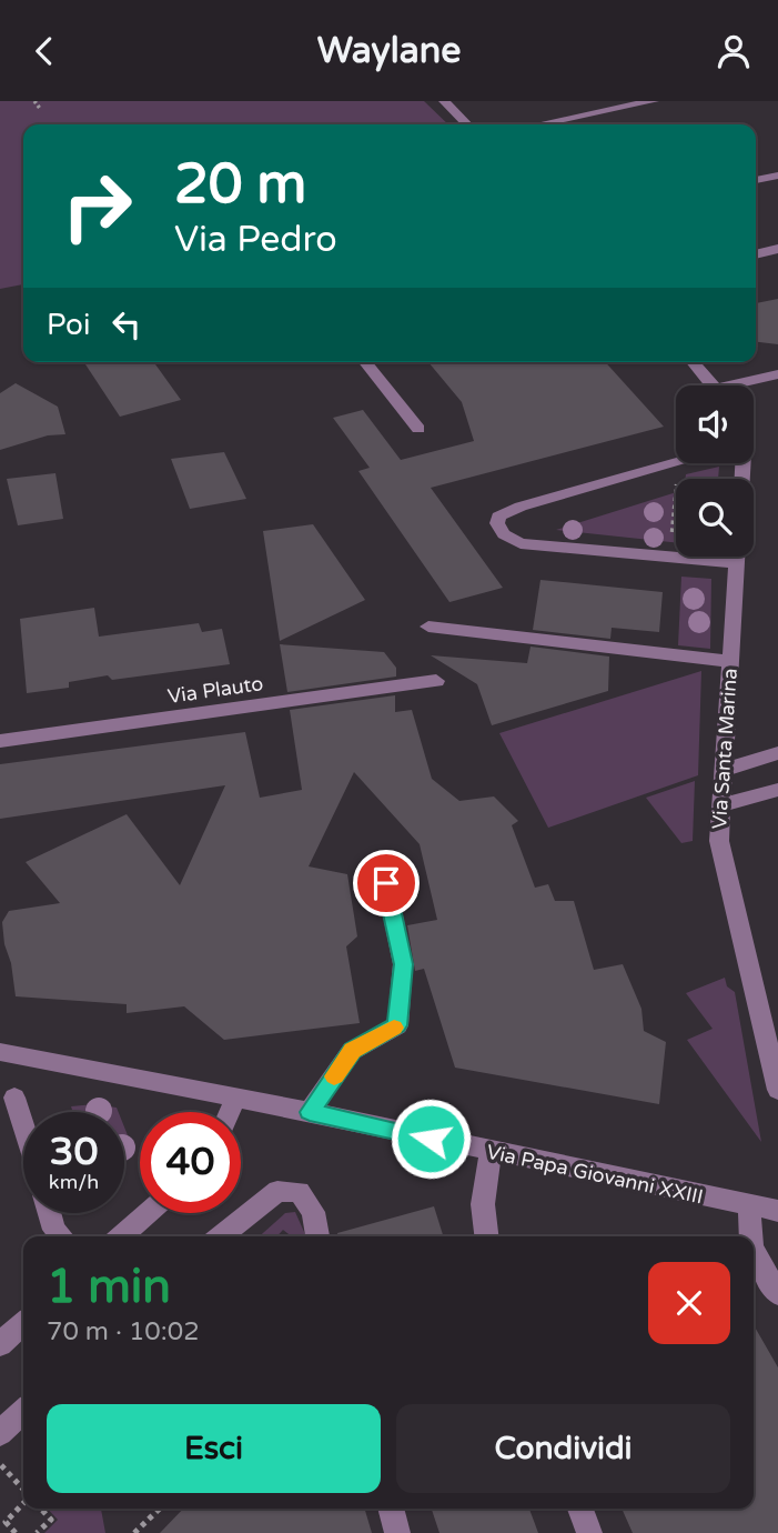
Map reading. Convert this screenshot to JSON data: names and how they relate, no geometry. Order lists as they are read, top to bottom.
{
  "streets": {
    "street": ["Via Plauto", "Via Santa Marina", "Via Papa Giovanni XXIII"]
  },
  "page": {
    "header": "Waylane",
    "turn": ["20 m", "Via Pedro"],
    "then": "Poi",
    "speed": "30 km/h",
    "limit": "40",
    "heading": ["1 min", "70 m · 10:02"],
    "buttons": ["Esci", "Condividi"]
  }
}
